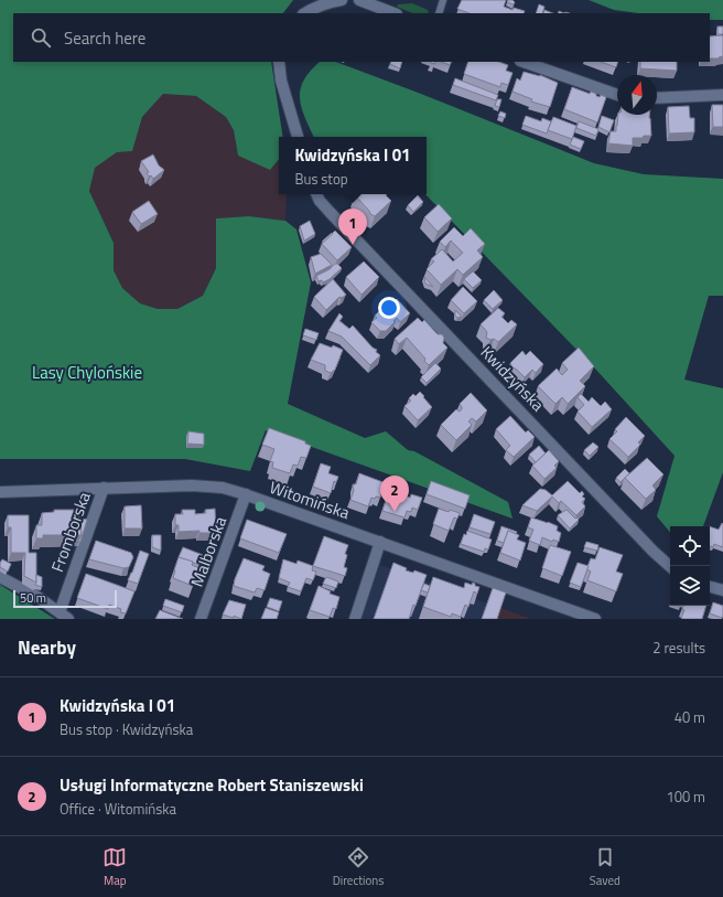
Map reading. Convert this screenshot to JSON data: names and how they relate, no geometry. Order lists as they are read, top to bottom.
{
  "streets": {
    "street": [
      "Kwidzyńska",
      "Witomińska",
      "Fromborska",
      "Malborska"
    ]
  },
  "crossings": [
    ["Witomińska", "Fromborska"],
    ["Witomińska", "Malborska"]
  ],
  "parks": ["Lasy Chylońskie"],
  "scale_bar": "50 m",
  "north": "top",
  "page": {
    "search": "Search here",
    "popup": ["Kwidzyńska I 01", "Bus stop"],
    "pins": ["1", "2"],
    "scale": "50 m",
    "heading": ["Nearby", "2 results"],
    "list": [
      {
        "mark": "1",
        "name": "Kwidzyńska I 01",
        "note": "Bus stop · Kwidzyńska",
        "value": "40 m"
      },
      {
        "mark": "2",
        "name": "Usługi Informatyczne Robert Staniszewski",
        "note": "Office · Witomińska",
        "value": "100 m"
      }
    ],
    "nav": ["Map", "Directions", "Saved"]
  }
}
